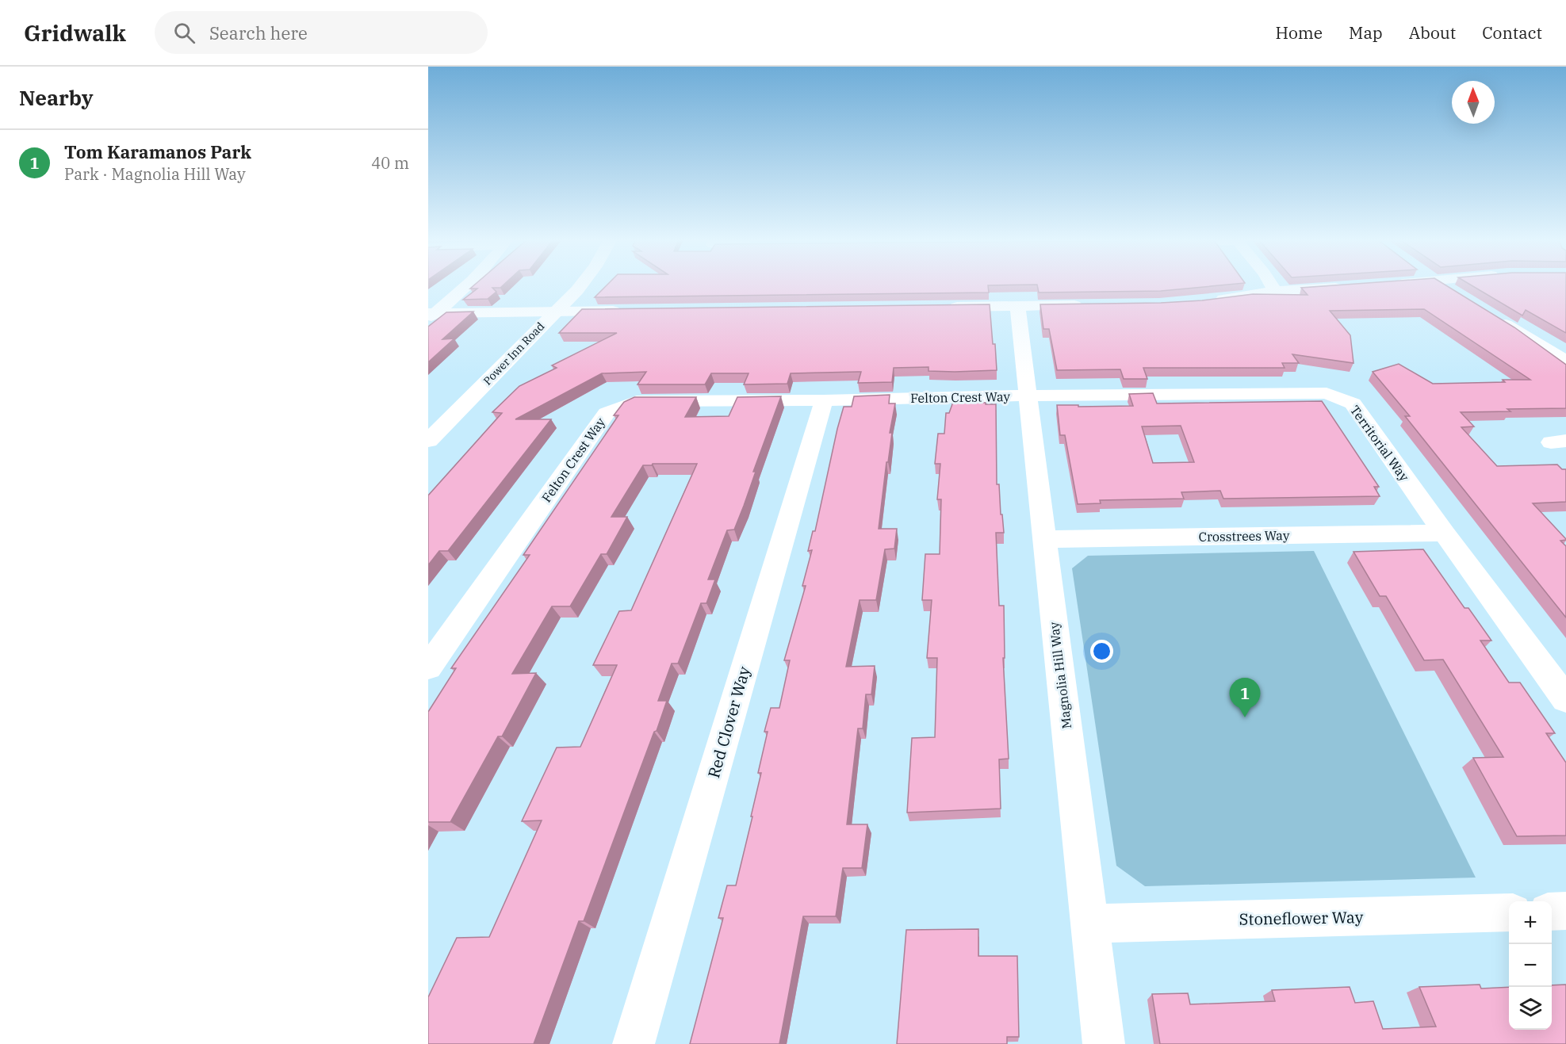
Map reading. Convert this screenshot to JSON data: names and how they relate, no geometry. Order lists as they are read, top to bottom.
{
  "streets": {
    "main road": ["Power Inn Road"],
    "street": [
      "Felton Crest Way",
      "Territorial Way",
      "Crosstrees Way",
      "Magnolia Hill Way",
      "Red Clover Way",
      "Stoneflower Way"
    ]
  },
  "crossings": [
    ["Felton Crest Way", "Territorial Way"],
    ["Felton Crest Way", "Magnolia Hill Way"],
    ["Felton Crest Way", "Red Clover Way"],
    ["Territorial Way", "Crosstrees Way"],
    ["Territorial Way", "Magnolia Hill Way"],
    ["Crosstrees Way", "Magnolia Hill Way"],
    ["Magnolia Hill Way", "Stoneflower Way"]
  ],
  "north": "top",
  "page": {
    "header": "Gridwalk",
    "search": "Search here",
    "nav": [
      "Home",
      "Map",
      "About",
      "Contact"
    ],
    "heading": "Nearby",
    "list": [
      {
        "mark": "1",
        "name": "Tom Karamanos Park",
        "note": "Park · Magnolia Hill Way",
        "value": "40 m"
      }
    ],
    "pins": "1",
    "map_buttons": ["+", "−"]
  }
}
